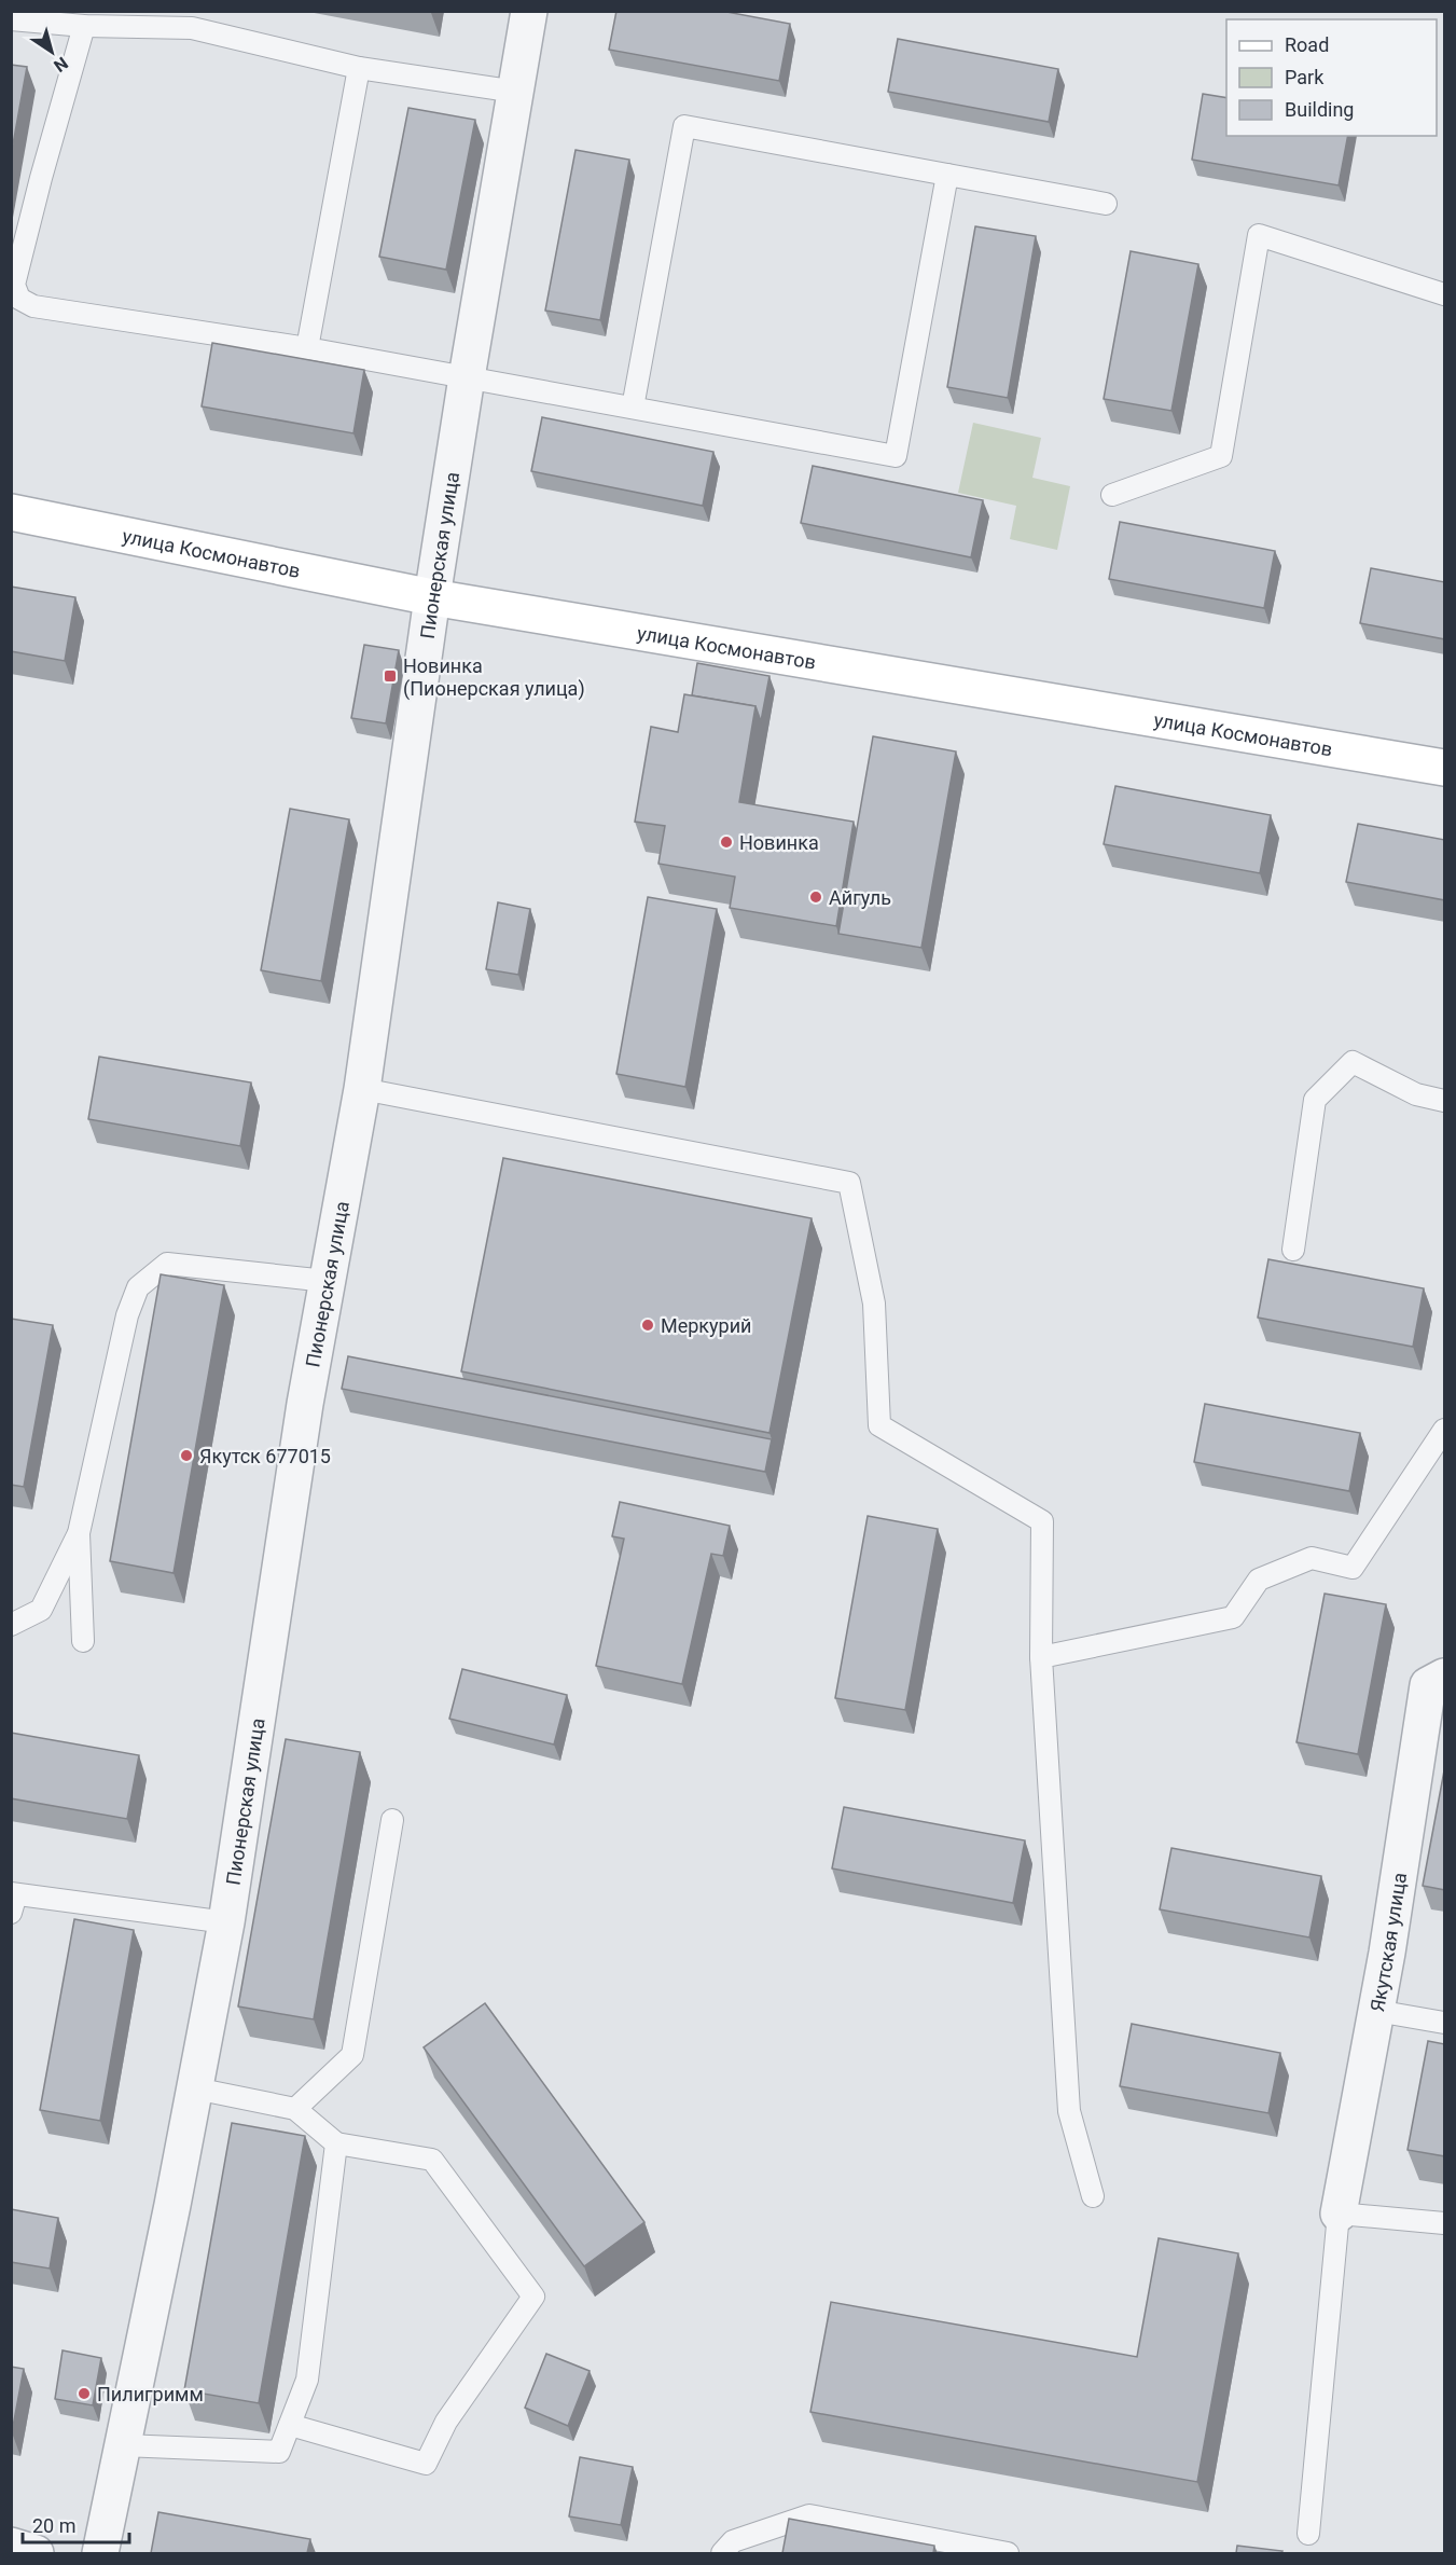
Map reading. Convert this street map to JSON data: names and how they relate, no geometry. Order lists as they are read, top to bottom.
{
  "streets": {
    "street": ["улица Космонавтов", "Пионерская улица", "Якутская улица"]
  },
  "crossings": [
    ["улица Космонавтов", "Пионерская улица"]
  ],
  "places": {
    "transit": ["Новинка (Пионерская улица)"],
    "other": [
      "Новинка",
      "Айгуль",
      "Меркурий",
      "Якутск 677015",
      "Пилигримм"
    ]
  },
  "legend": ["Road", "Park", "Building"],
  "scale_bar": "20 m",
  "north": "bottom right"
}
